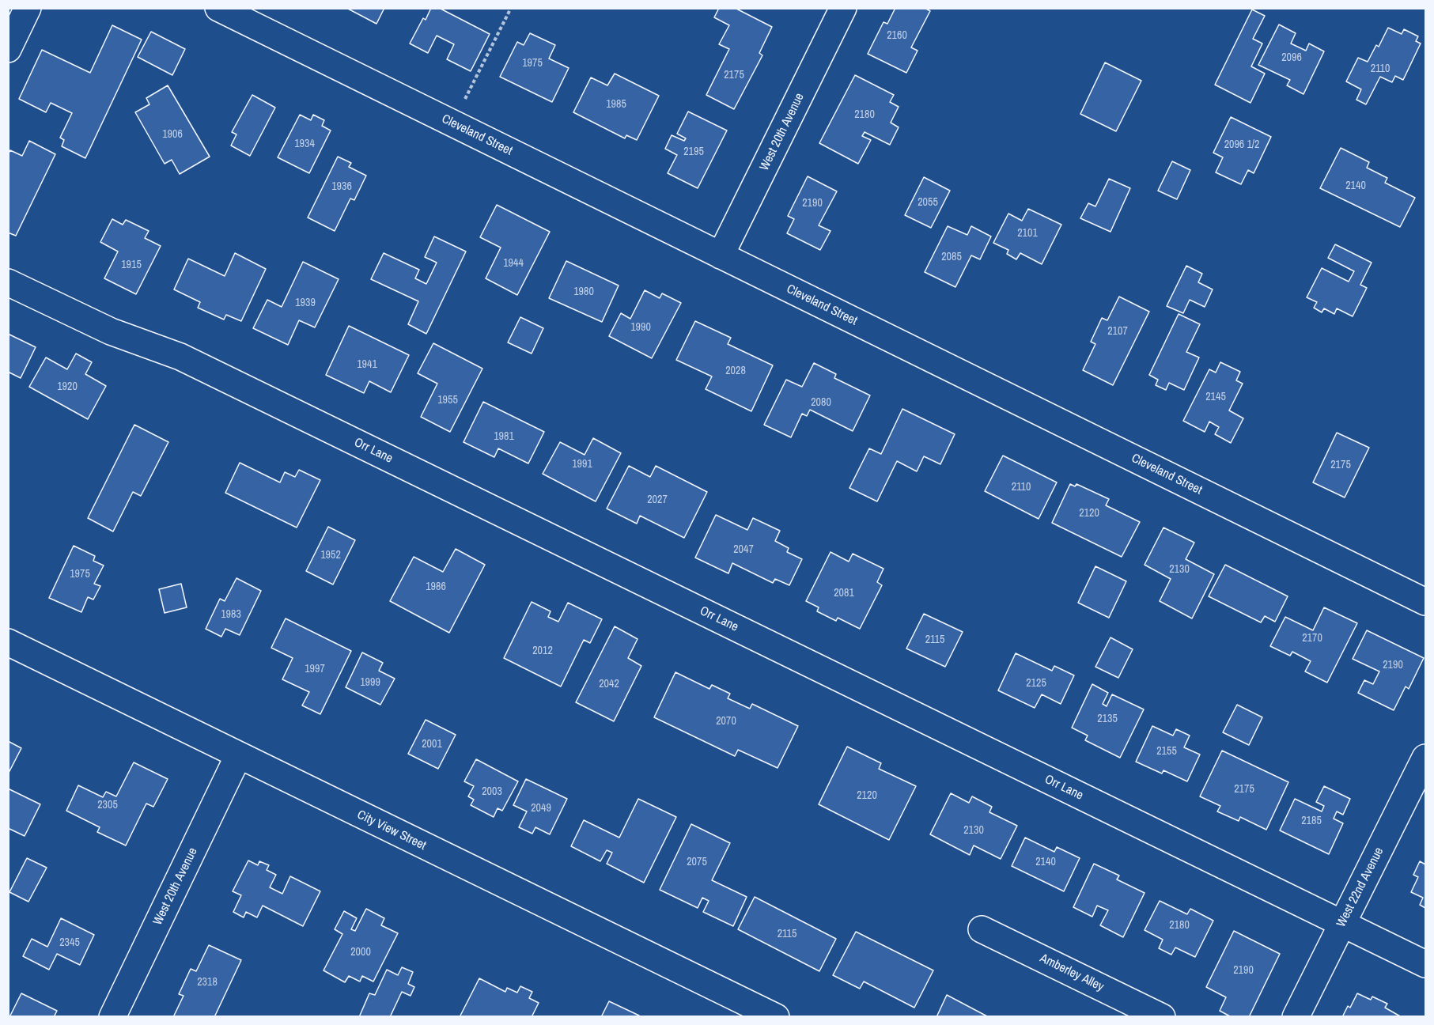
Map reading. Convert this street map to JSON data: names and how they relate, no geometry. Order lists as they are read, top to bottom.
{
  "streets": {
    "street": [
      "West 20th Avenue",
      "Cleveland Street",
      "Orr Lane",
      "City View Street",
      "West 22nd Avenue",
      "Amberley Alley"
    ]
  },
  "crossings": [
    ["West 20th Avenue", "Cleveland Street"],
    ["West 20th Avenue", "City View Street"],
    ["Orr Lane", "West 22nd Avenue"]
  ],
  "house_numbers": [
    "2160",
    "2096",
    "1975",
    "2110",
    "2175",
    "1985",
    "2180",
    "1906",
    "1934",
    "2096 1/2",
    "2195",
    "2140",
    "1936",
    "2055",
    "2190",
    "2101",
    "2085",
    "1944",
    "1915",
    "1980",
    "1939",
    "1990",
    "2107",
    "1941",
    "2028",
    "1920",
    "2145",
    "1955",
    "2080",
    "1981",
    "1991",
    "2175",
    "2110",
    "2027",
    "2120",
    "2047",
    "1952",
    "2130",
    "1975",
    "1986",
    "2081",
    "1983",
    "2170",
    "2115",
    "2012",
    "2190",
    "1997",
    "1999",
    "2125",
    "2042",
    "2135",
    "2070",
    "2001",
    "2155",
    "2175",
    "2003",
    "2120",
    "2305",
    "2049",
    "2185",
    "2130",
    "2075",
    "2140",
    "2180",
    "2115",
    "2345",
    "2000",
    "2190",
    "2318"
  ]
}
